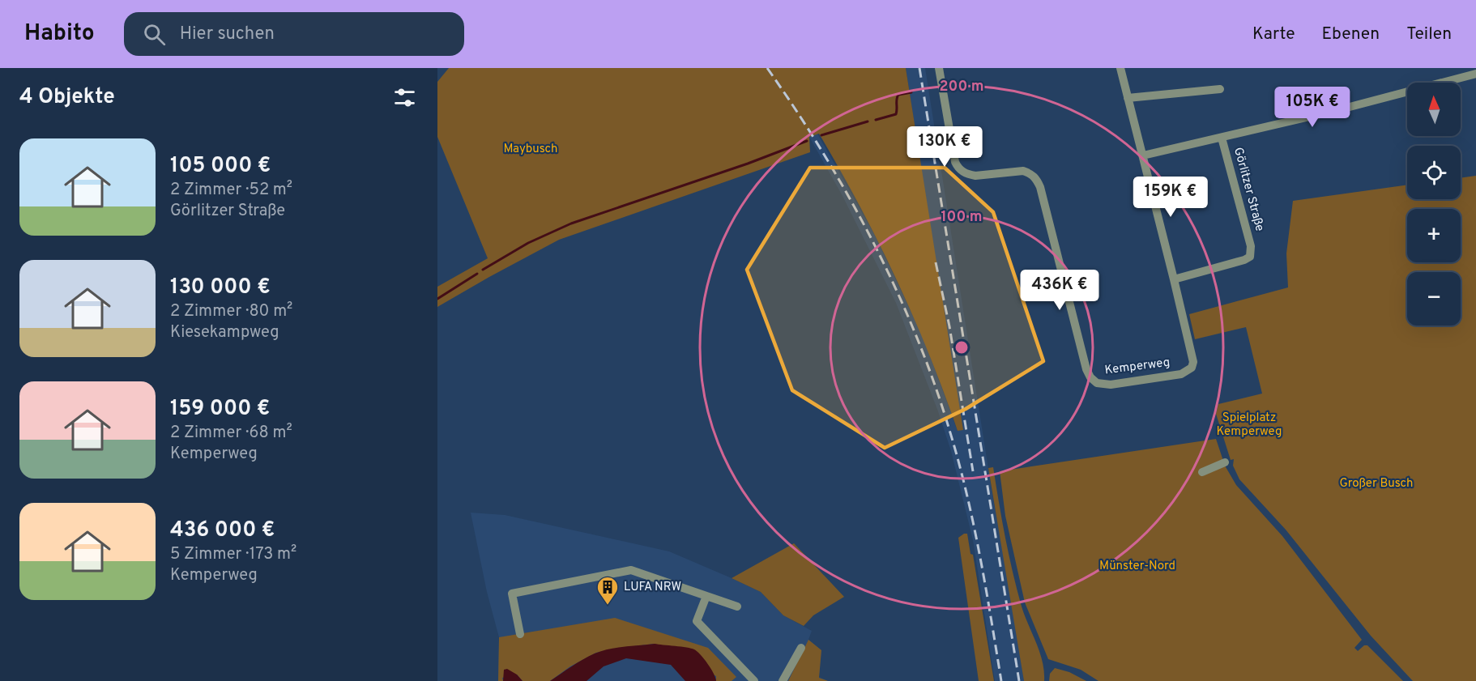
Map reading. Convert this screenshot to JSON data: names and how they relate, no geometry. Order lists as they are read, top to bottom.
{
  "streets": {
    "street": ["Görlitzer Straße", "Kemperweg"]
  },
  "crossings": [
    ["Görlitzer Straße", "Kemperweg"]
  ],
  "parks": [
    "Maybusch",
    "Spielplatz Kemperweg",
    "Großer Busch",
    "Münster-Nord"
  ],
  "places": {
    "building": ["LUFA NRW"]
  },
  "north": "top",
  "page": {
    "header": "Habito",
    "search": "Hier suchen",
    "nav": ["Karte", "Ebenen", "Teilen"],
    "heading": "4 Objekte",
    "map_buttons": ["+", "−"],
    "price": [
      "105K €",
      "130K €",
      "159K €",
      "436K €"
    ],
    "list": [
      {
        "name": "105 000 €",
        "note": "2 Zimmer · 52 m² · Görlitzer Straße"
      },
      {
        "name": "130 000 €",
        "note": "2 Zimmer · 80 m² · Kiesekampweg"
      },
      {
        "name": "159 000 €",
        "note": "2 Zimmer · 68 m² · Kemperweg"
      },
      {
        "name": "436 000 €",
        "note": "5 Zimmer · 173 m² · Kemperweg"
      }
    ]
  },
  "rings": ["200 m", "100 m"]
}
